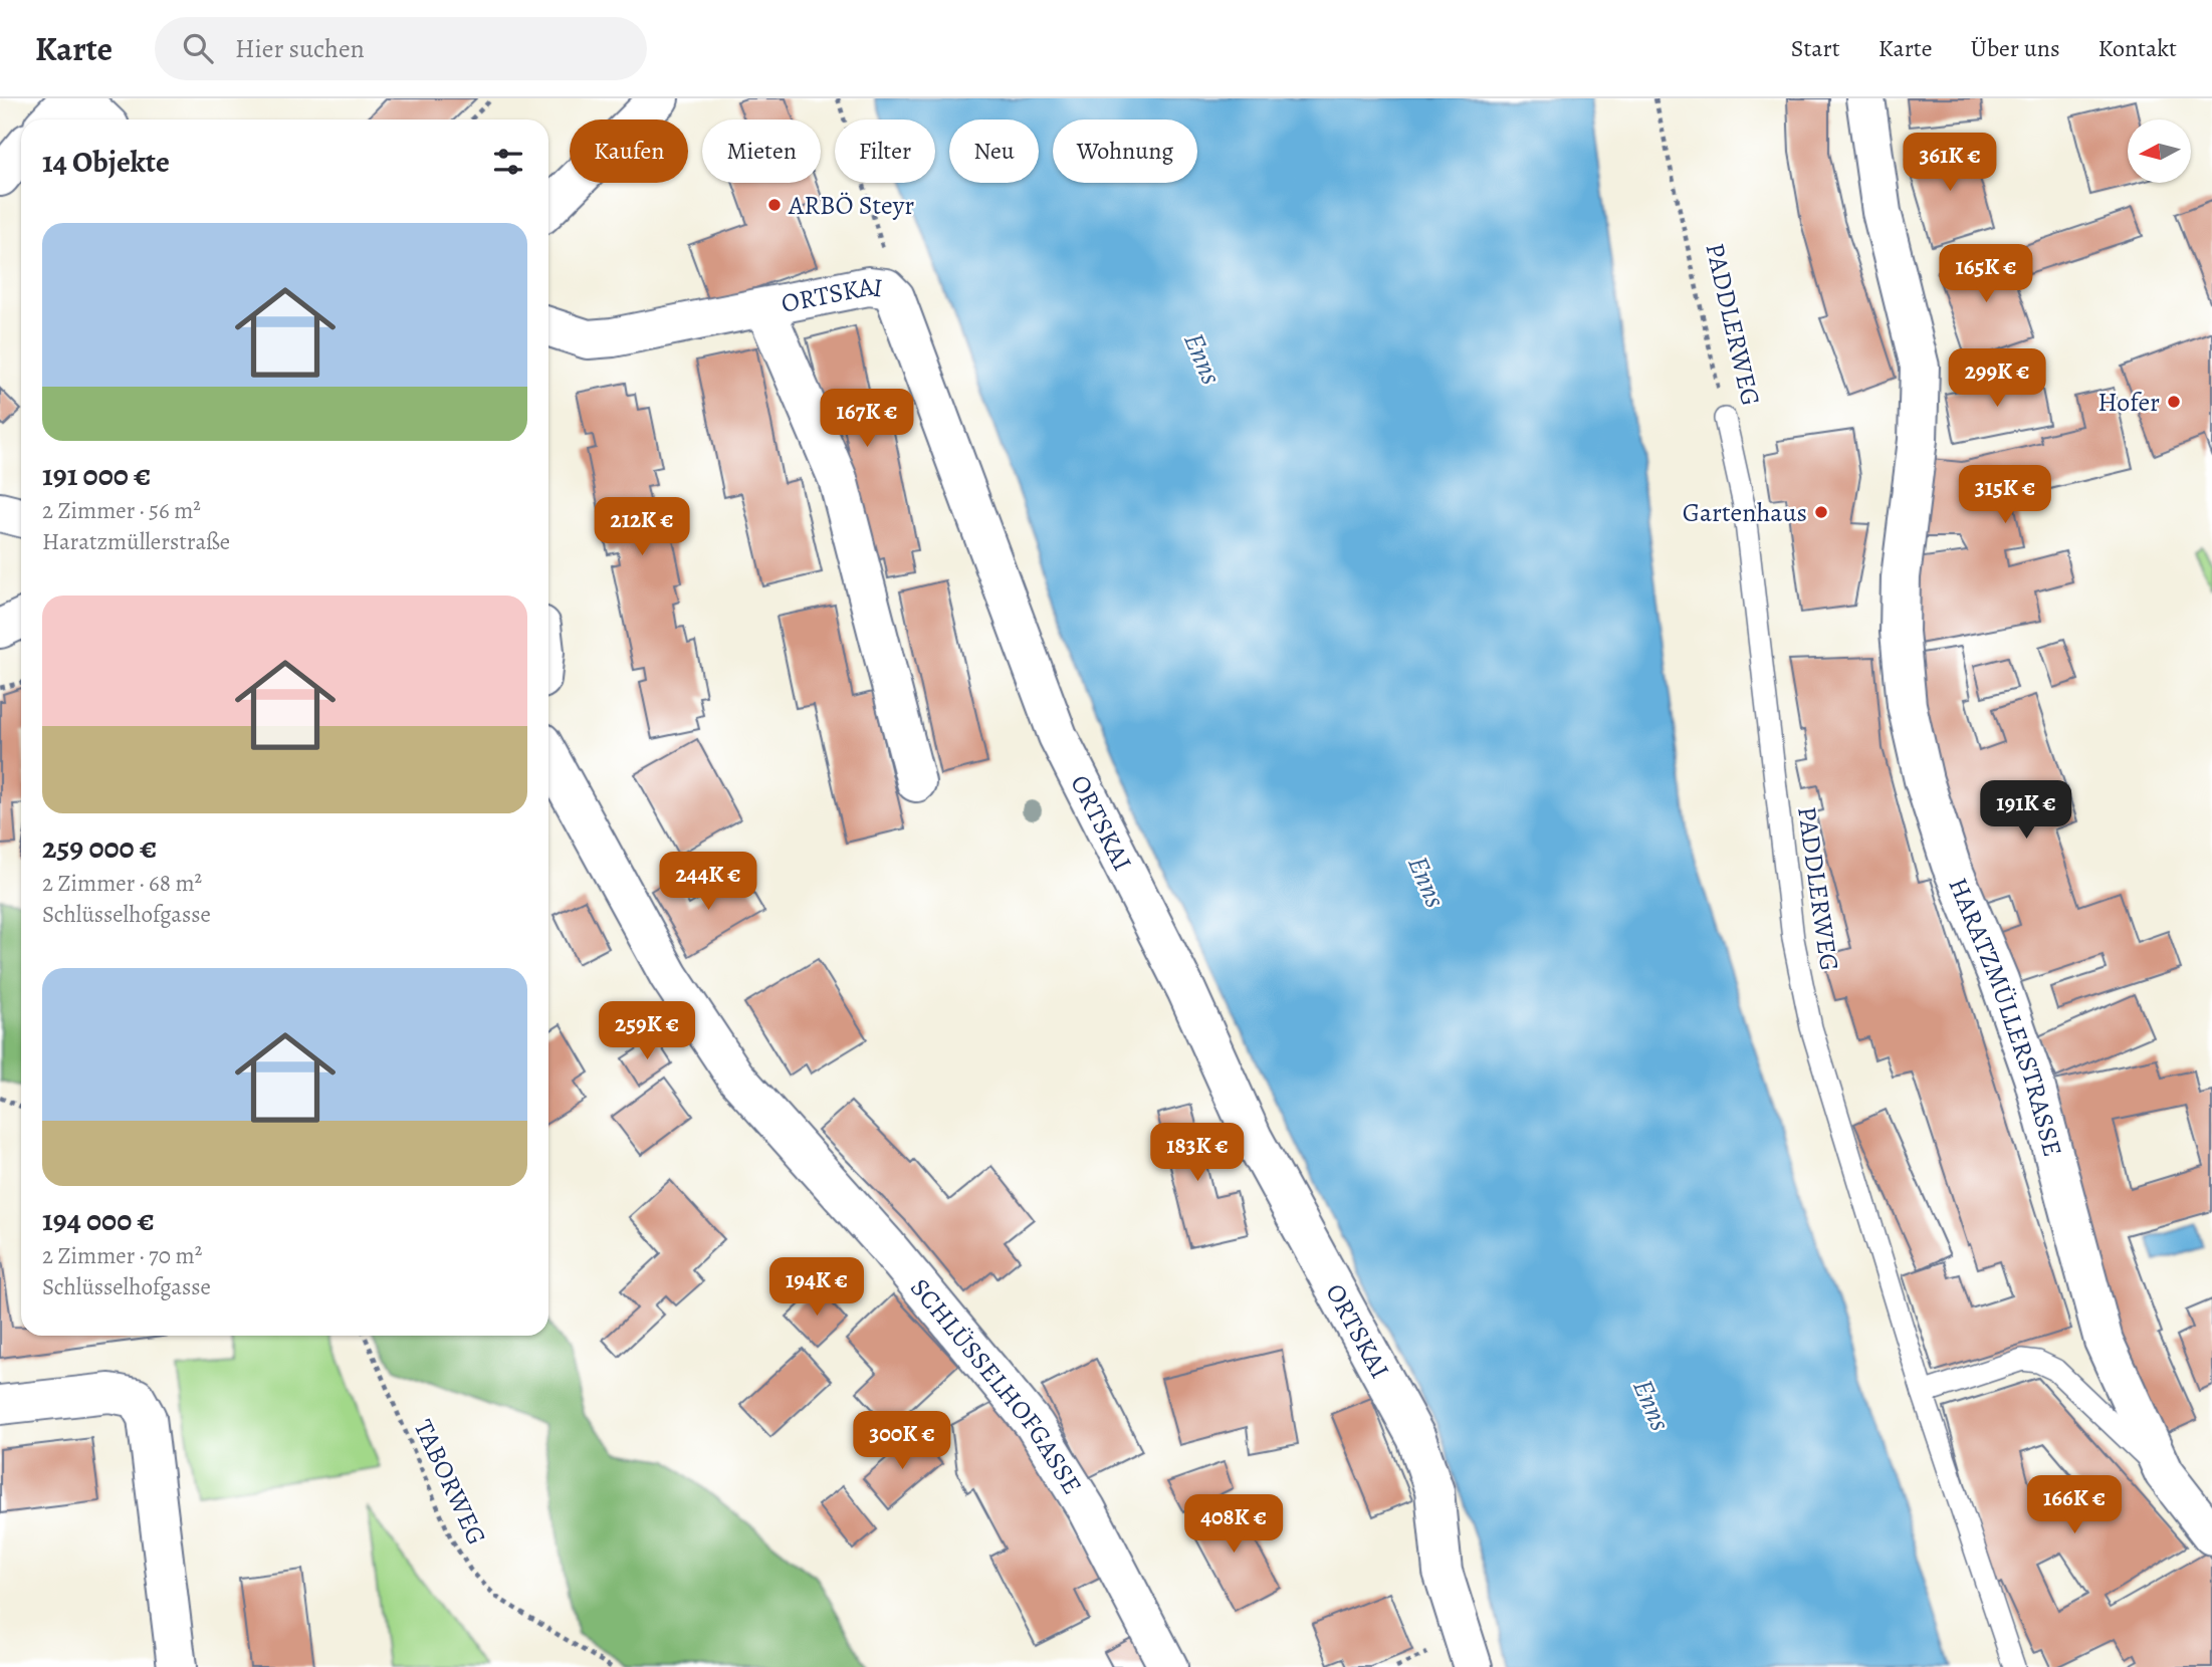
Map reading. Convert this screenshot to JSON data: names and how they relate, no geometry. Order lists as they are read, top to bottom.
{
  "streets": {
    "street": ["ORTSKAI", "HARATZMÜLLERSTRASSE", "SCHLÜSSELHOFGASSE"],
    "lane": ["PADDLERWEG"],
    "path": ["TABORWEG"]
  },
  "water": ["Enns"],
  "places": ["ARBÖ Steyr", "Hofer", "Gartenhaus"],
  "north": "left",
  "page": {
    "header": "Karte",
    "search": "Hier suchen",
    "nav": [
      "Start",
      "Karte",
      "Über uns",
      "Kontakt"
    ],
    "chip": [
      "Kaufen",
      "Mieten",
      "Filter",
      "Neu",
      "Wohnung"
    ],
    "heading": "14 Objekte",
    "price": [
      "361K €",
      "165K €",
      "299K €",
      "167K €",
      "315K €",
      "212K €",
      "191K €",
      "244K €",
      "259K €",
      "183K €",
      "194K €",
      "300K €",
      "166K €",
      "408K €"
    ],
    "list": [
      {
        "name": "191 000 €",
        "note": "2 Zimmer · 56 m² · Haratzmüllerstraße"
      },
      {
        "name": "259 000 €",
        "note": "2 Zimmer · 68 m² · Schlüsselhofgasse"
      },
      {
        "name": "194 000 €",
        "note": "2 Zimmer · 70 m² · Schlüsselhofgasse"
      }
    ]
  }
}
